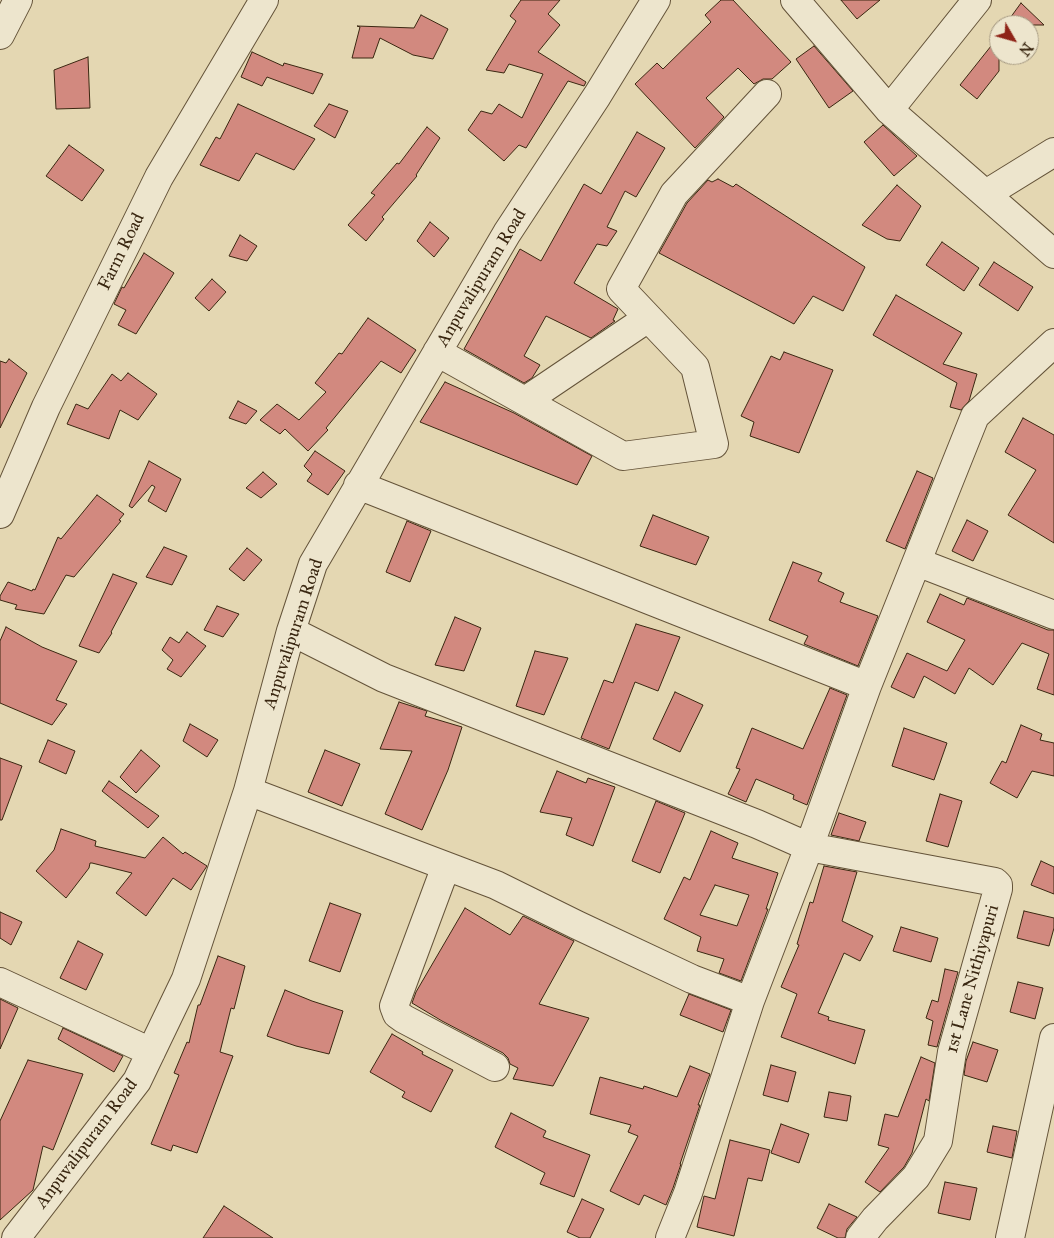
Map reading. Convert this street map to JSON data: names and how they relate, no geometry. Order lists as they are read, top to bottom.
{
  "streets": {
    "street": ["Farm Road", "Anpuvalipuram Road", "1st Lane Nithiyapuri"]
  },
  "north": "bottom right"
}
